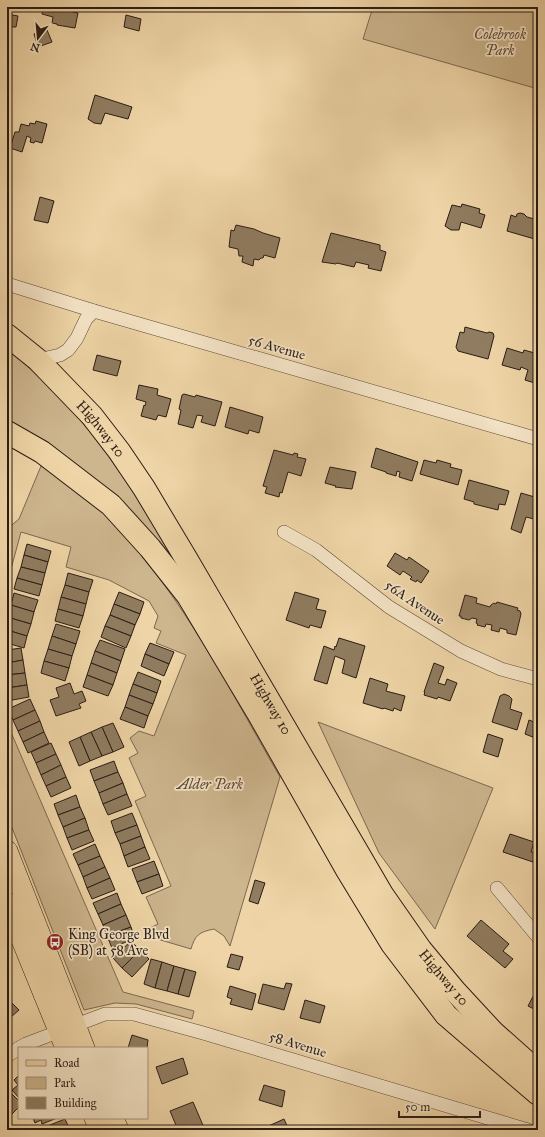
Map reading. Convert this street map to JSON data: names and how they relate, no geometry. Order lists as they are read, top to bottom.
{
  "streets": {
    "highway": ["Highway 10"],
    "street": ["56 Avenue", "56A Avenue", "58 Avenue"]
  },
  "parks": ["Colebrook Park", "Alder Park"],
  "places": {
    "bus stop": ["King George Blvd (SB) at 58 Ave"]
  },
  "legend": ["Road", "Park", "Building"],
  "scale_bar": "50 m",
  "north": "bottom"
}
